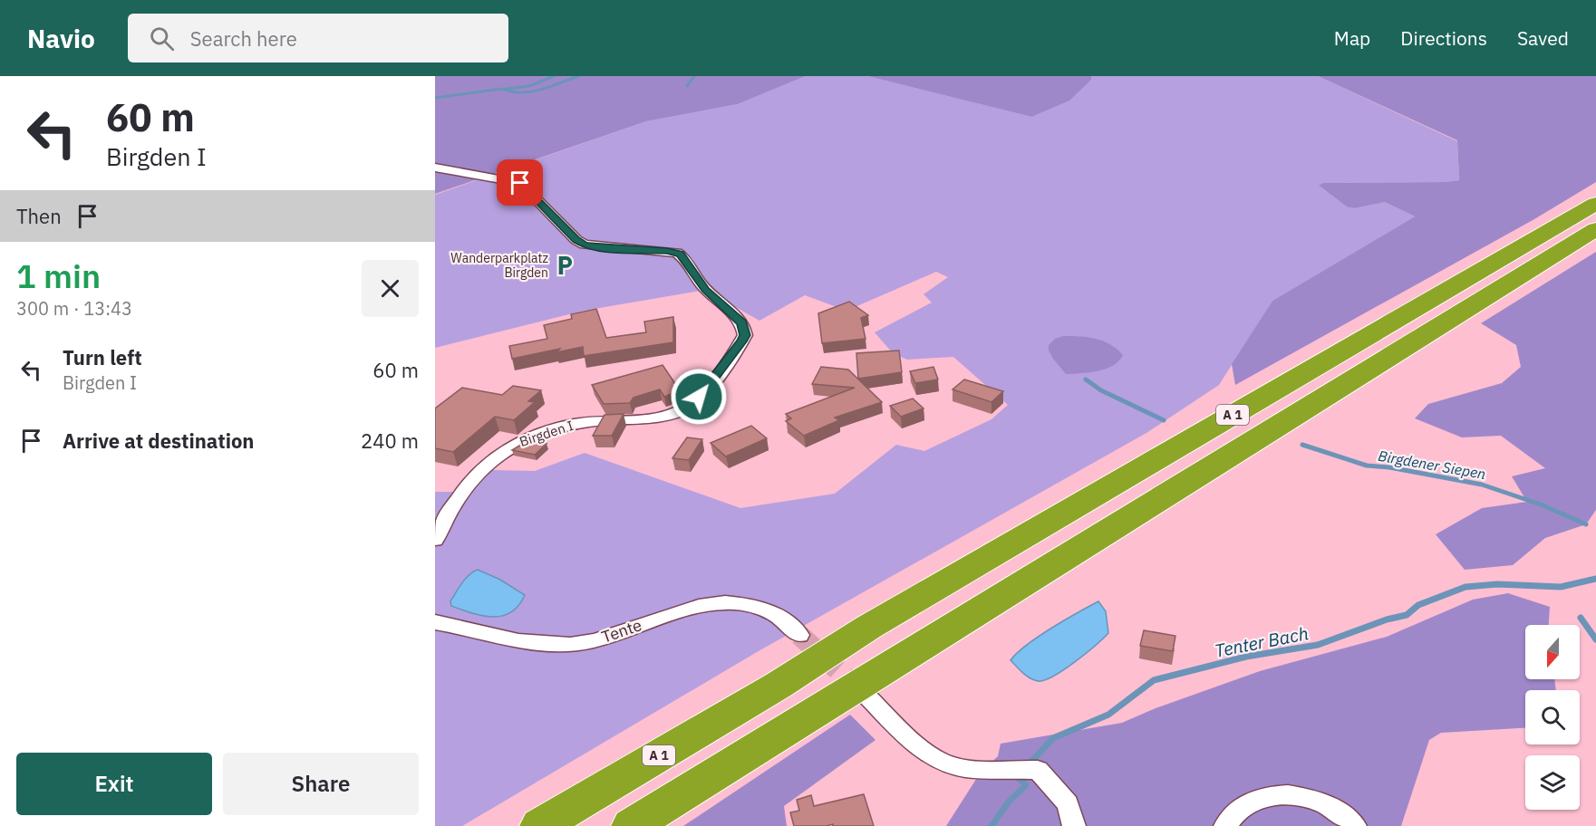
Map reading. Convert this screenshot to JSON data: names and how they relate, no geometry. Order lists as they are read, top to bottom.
{
  "streets": {
    "highway": ["A 1"],
    "street": ["Birgden I", "Tente"]
  },
  "water": ["Birgdener Siepen", "Tenter Bach"],
  "places": {
    "parking": ["Wanderparkplatz Birgden"]
  },
  "north": "bottom",
  "page": {
    "header": "Navio",
    "search": "Search here",
    "nav": ["Map", "Directions", "Saved"],
    "turn": ["60 m", "Birgden I"],
    "then": "Then",
    "heading": ["1 min", "300 m · 13:43"],
    "list": [
      {
        "name": "Turn left",
        "note": "Birgden I",
        "value": "60 m"
      },
      {
        "name": "Arrive at destination",
        "value": "240 m"
      }
    ],
    "buttons": ["Exit", "Share"]
  }
}
